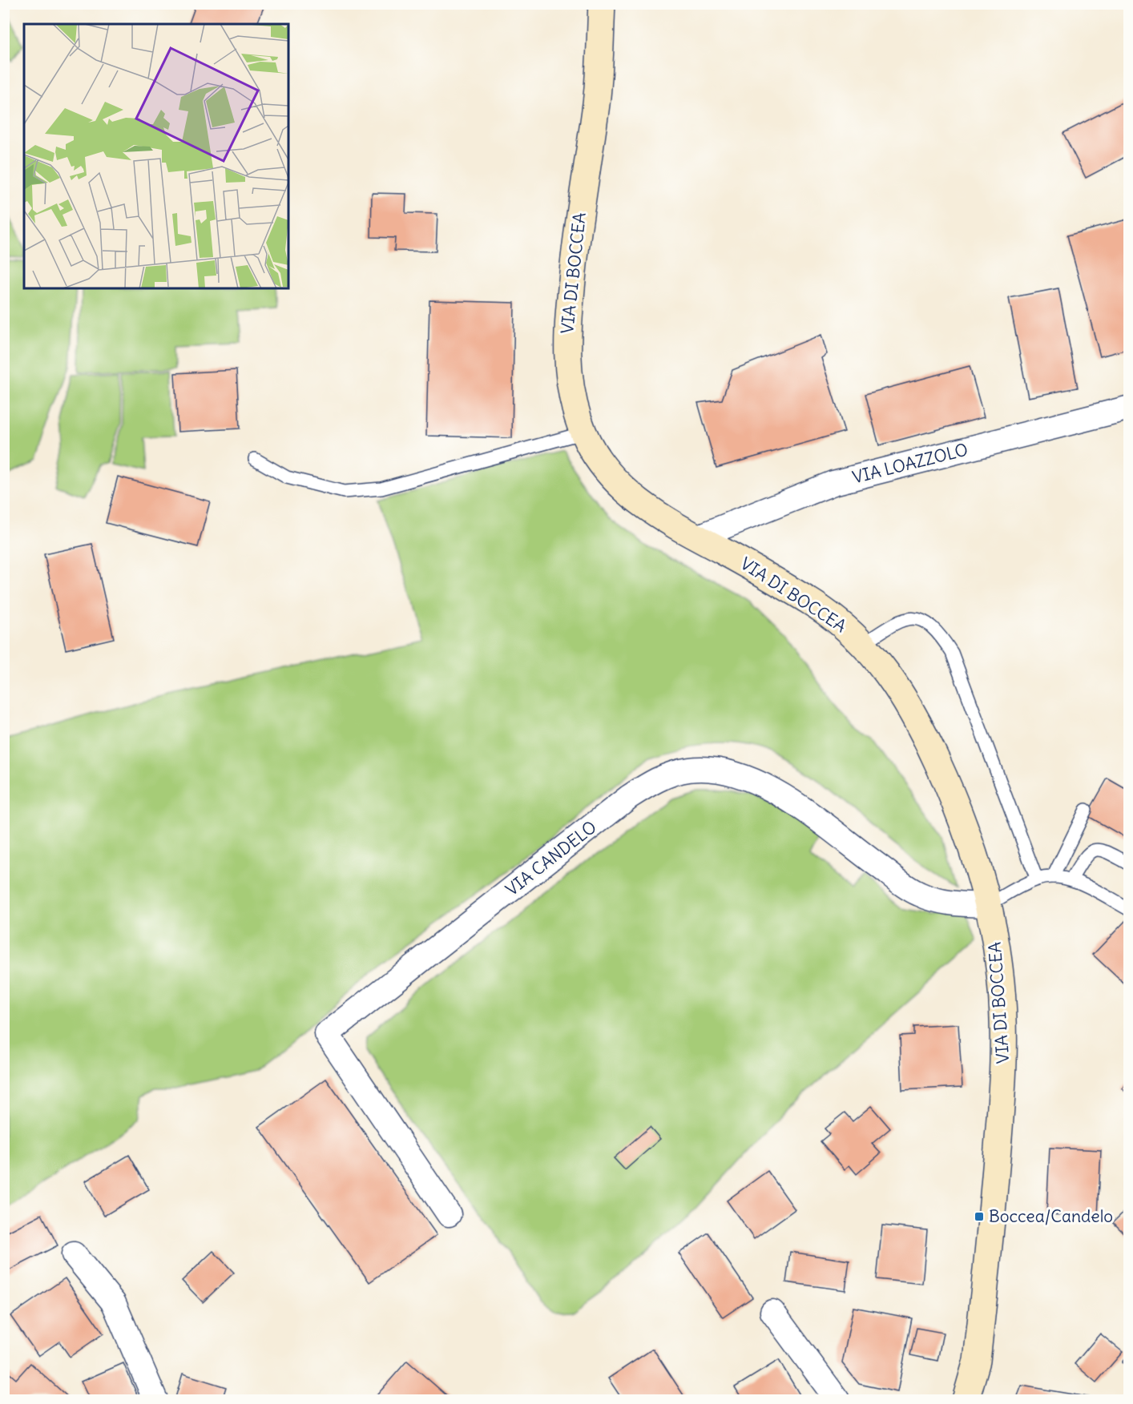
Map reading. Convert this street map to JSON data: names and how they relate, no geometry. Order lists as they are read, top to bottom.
{
  "streets": {
    "main road": ["VIA DI BOCCEA"],
    "street": ["VIA LOAZZOLO", "VIA CANDELO"]
  },
  "crossings": [
    ["VIA DI BOCCEA", "VIA LOAZZOLO"],
    ["VIA DI BOCCEA", "VIA CANDELO"]
  ],
  "places": {
    "transit": ["Boccea/Candelo"]
  }
}
